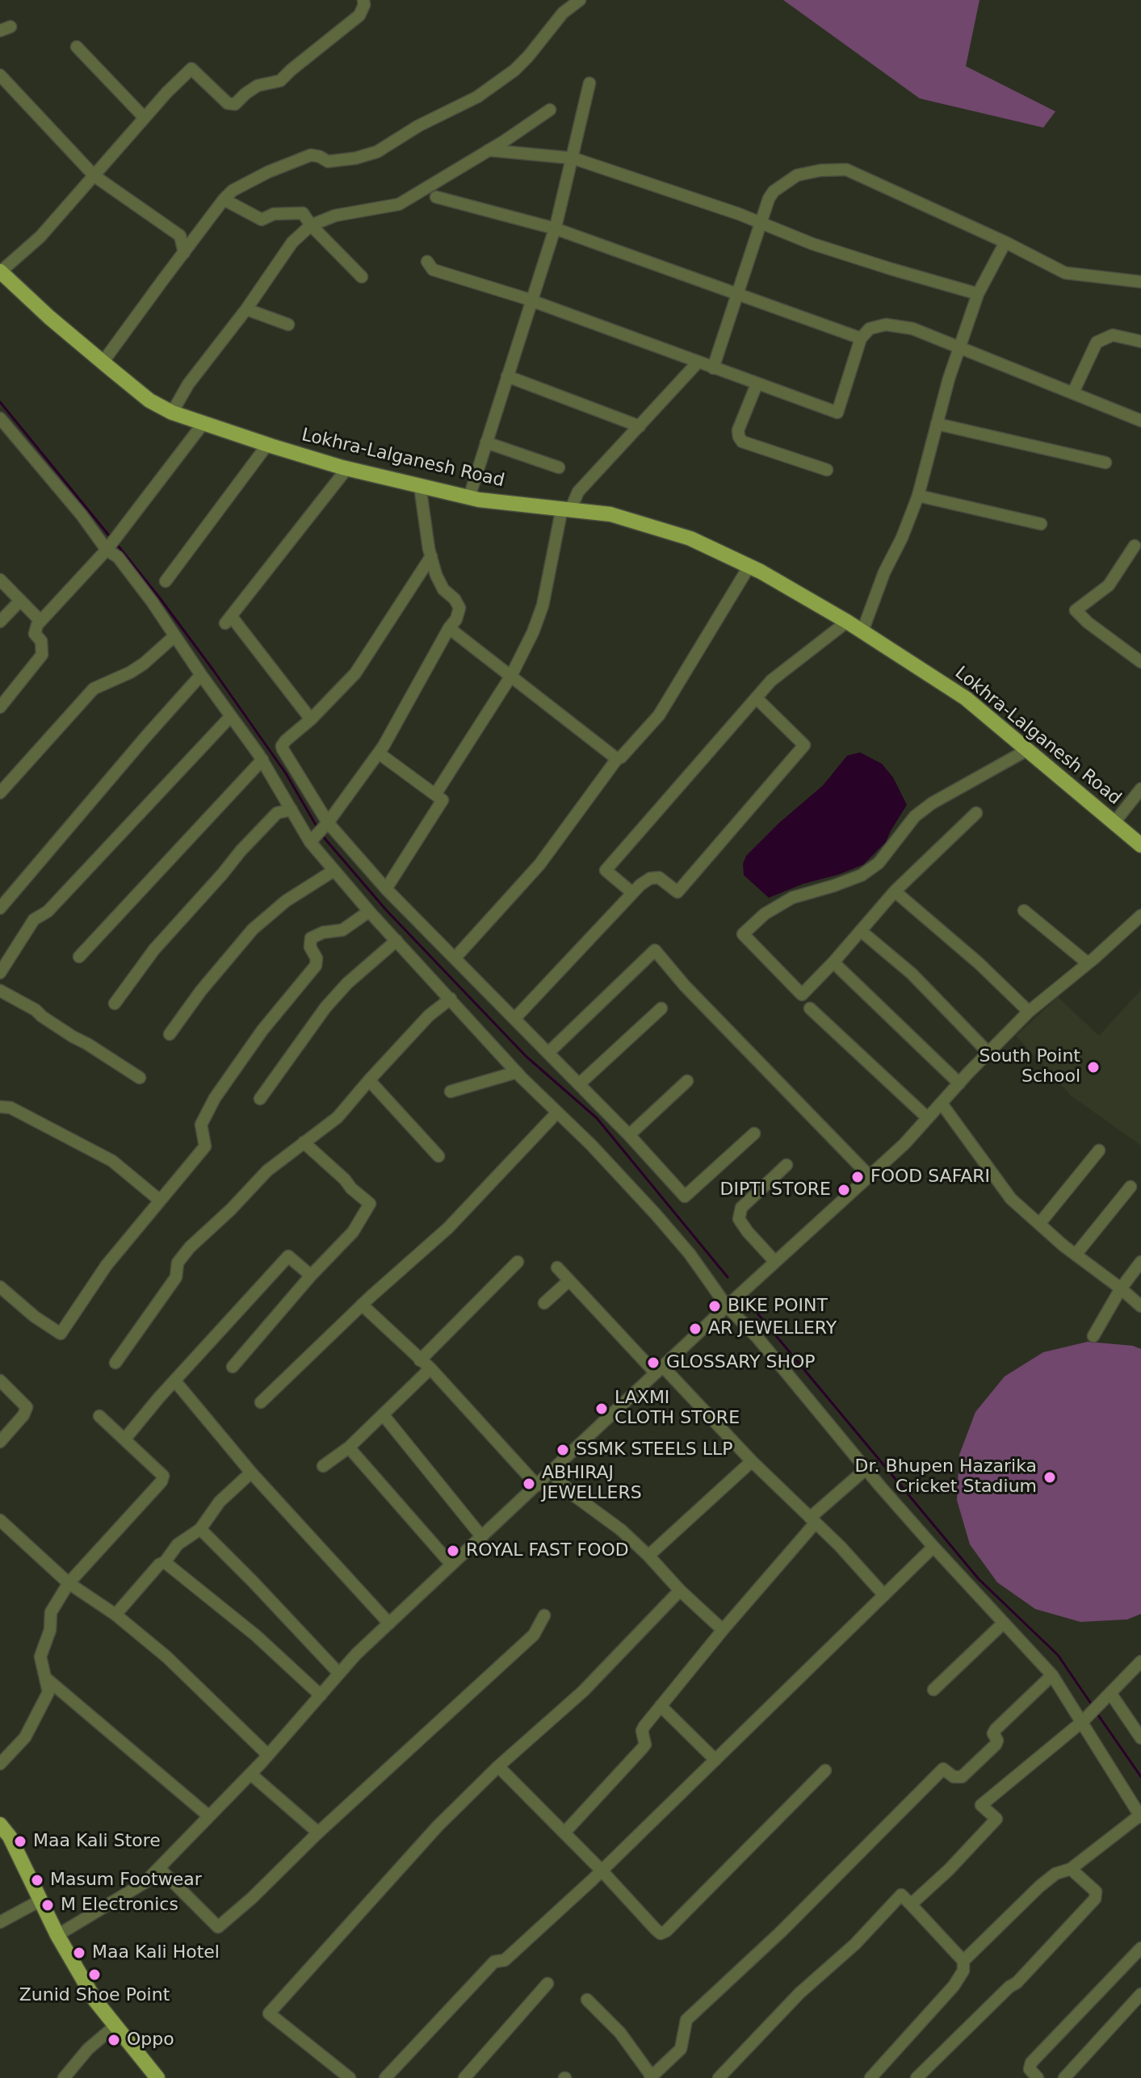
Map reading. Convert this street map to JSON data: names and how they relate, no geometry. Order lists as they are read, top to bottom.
{
  "streets": {
    "main road": ["Lokhra-Lalganesh Road"]
  },
  "places": [
    "South Point School",
    "FOOD SAFARI",
    "DIPTI STORE",
    "BIKE POINT",
    "AR JEWELLERY",
    "GLOSSARY SHOP",
    "LAXMI CLOTH STORE",
    "SSMK STEELS LLP",
    "Dr. Bhupen Hazarika Cricket Stadium",
    "ABHIRAJ JEWELLERS",
    "ROYAL FAST FOOD",
    "Maa Kali Store",
    "Masum Footwear",
    "M Electronics",
    "Maa Kali Hotel",
    "Zunid Shoe Point",
    "Oppo"
  ]
}
